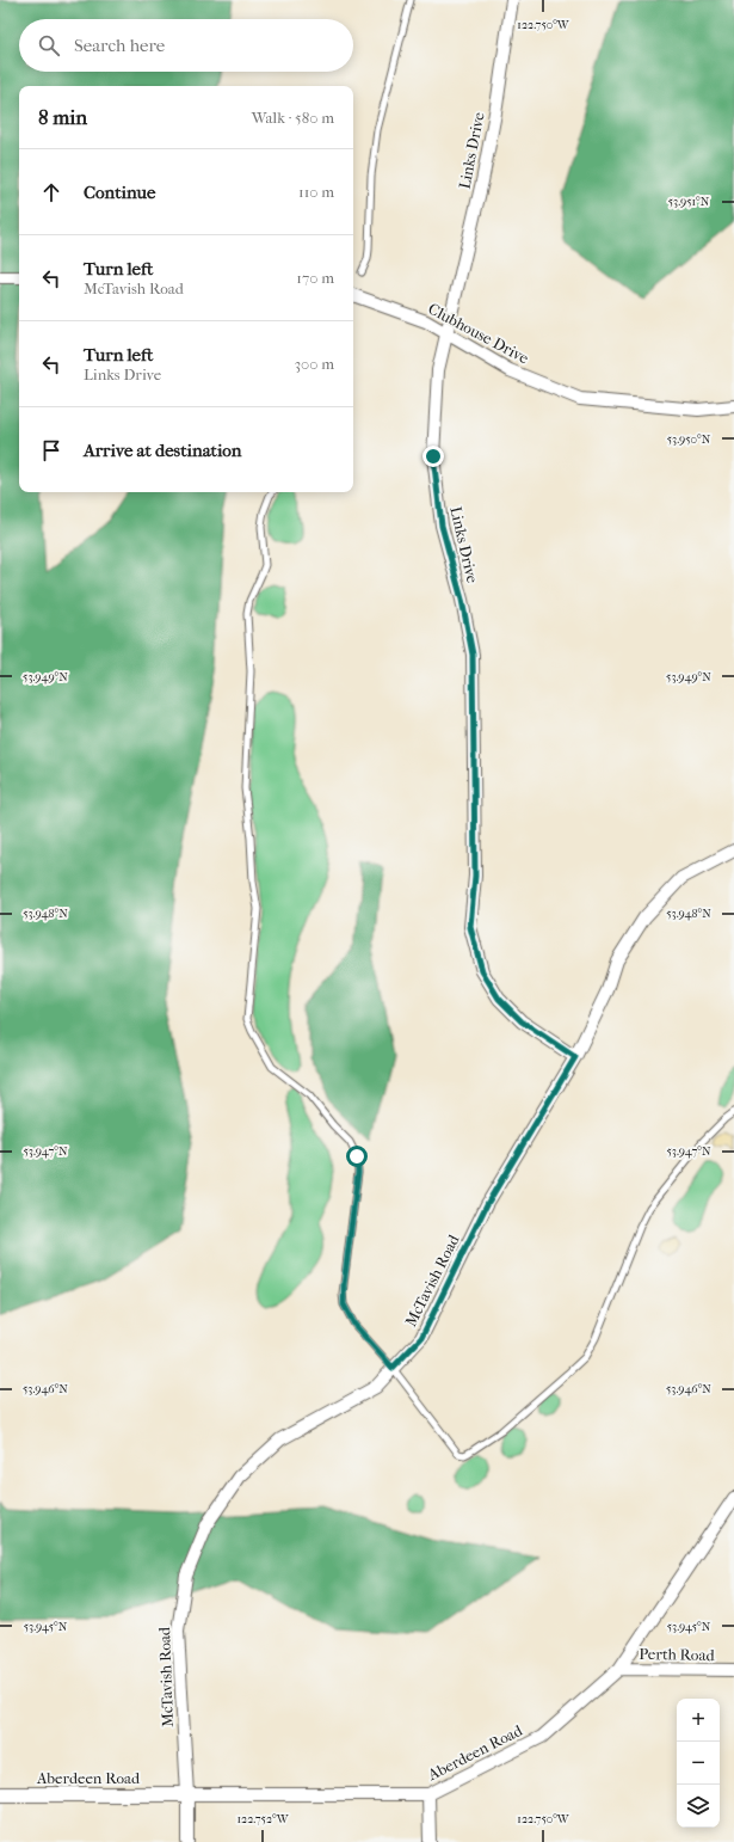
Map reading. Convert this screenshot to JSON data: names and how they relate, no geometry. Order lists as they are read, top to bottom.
{
  "streets": {
    "street": [
      "Links Drive",
      "Clubhouse Drive",
      "McTavish Road",
      "Perth Road",
      "Aberdeen Road"
    ]
  },
  "crossings": [
    ["Links Drive", "Clubhouse Drive"],
    ["Links Drive", "McTavish Road"],
    ["McTavish Road", "Aberdeen Road"],
    ["Perth Road", "Aberdeen Road"]
  ],
  "page": {
    "search": "Search here",
    "heading": ["8 min", "Walk · 580 m"],
    "list": [
      ["Continue", "110 m"],
      ["Turn left", "McTavish Road", "170 m"],
      ["Turn left", "Links Drive", "300 m"],
      "Arrive at destination"
    ],
    "map_buttons": ["+", "−"]
  },
  "coordinates": [
    "122.750°W",
    "53.951°N",
    "53.950°N",
    "53.949°N",
    "53.948°N",
    "53.947°N",
    "53.946°N",
    "53.945°N",
    "122.752°W"
  ]
}
